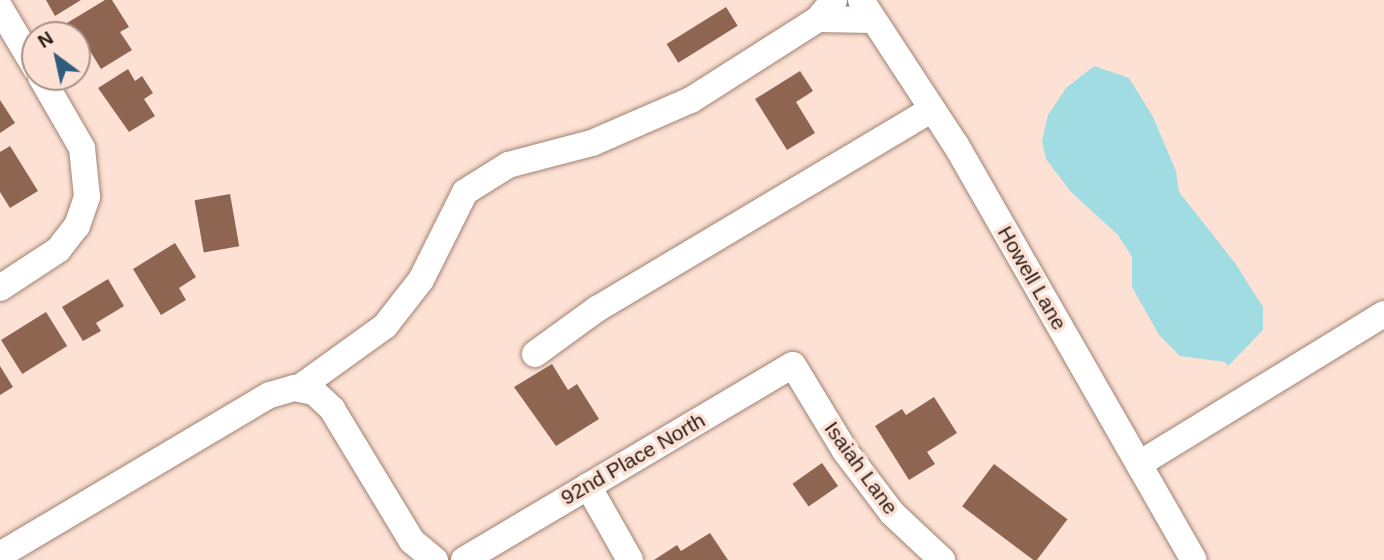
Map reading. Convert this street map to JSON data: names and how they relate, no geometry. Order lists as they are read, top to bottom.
{
  "streets": {
    "street": ["Howell Lane", "92nd Place North", "Isaiah Lane"]
  },
  "crossings": [
    ["92nd Place North", "Isaiah Lane"]
  ],
  "north": "top left"
}
